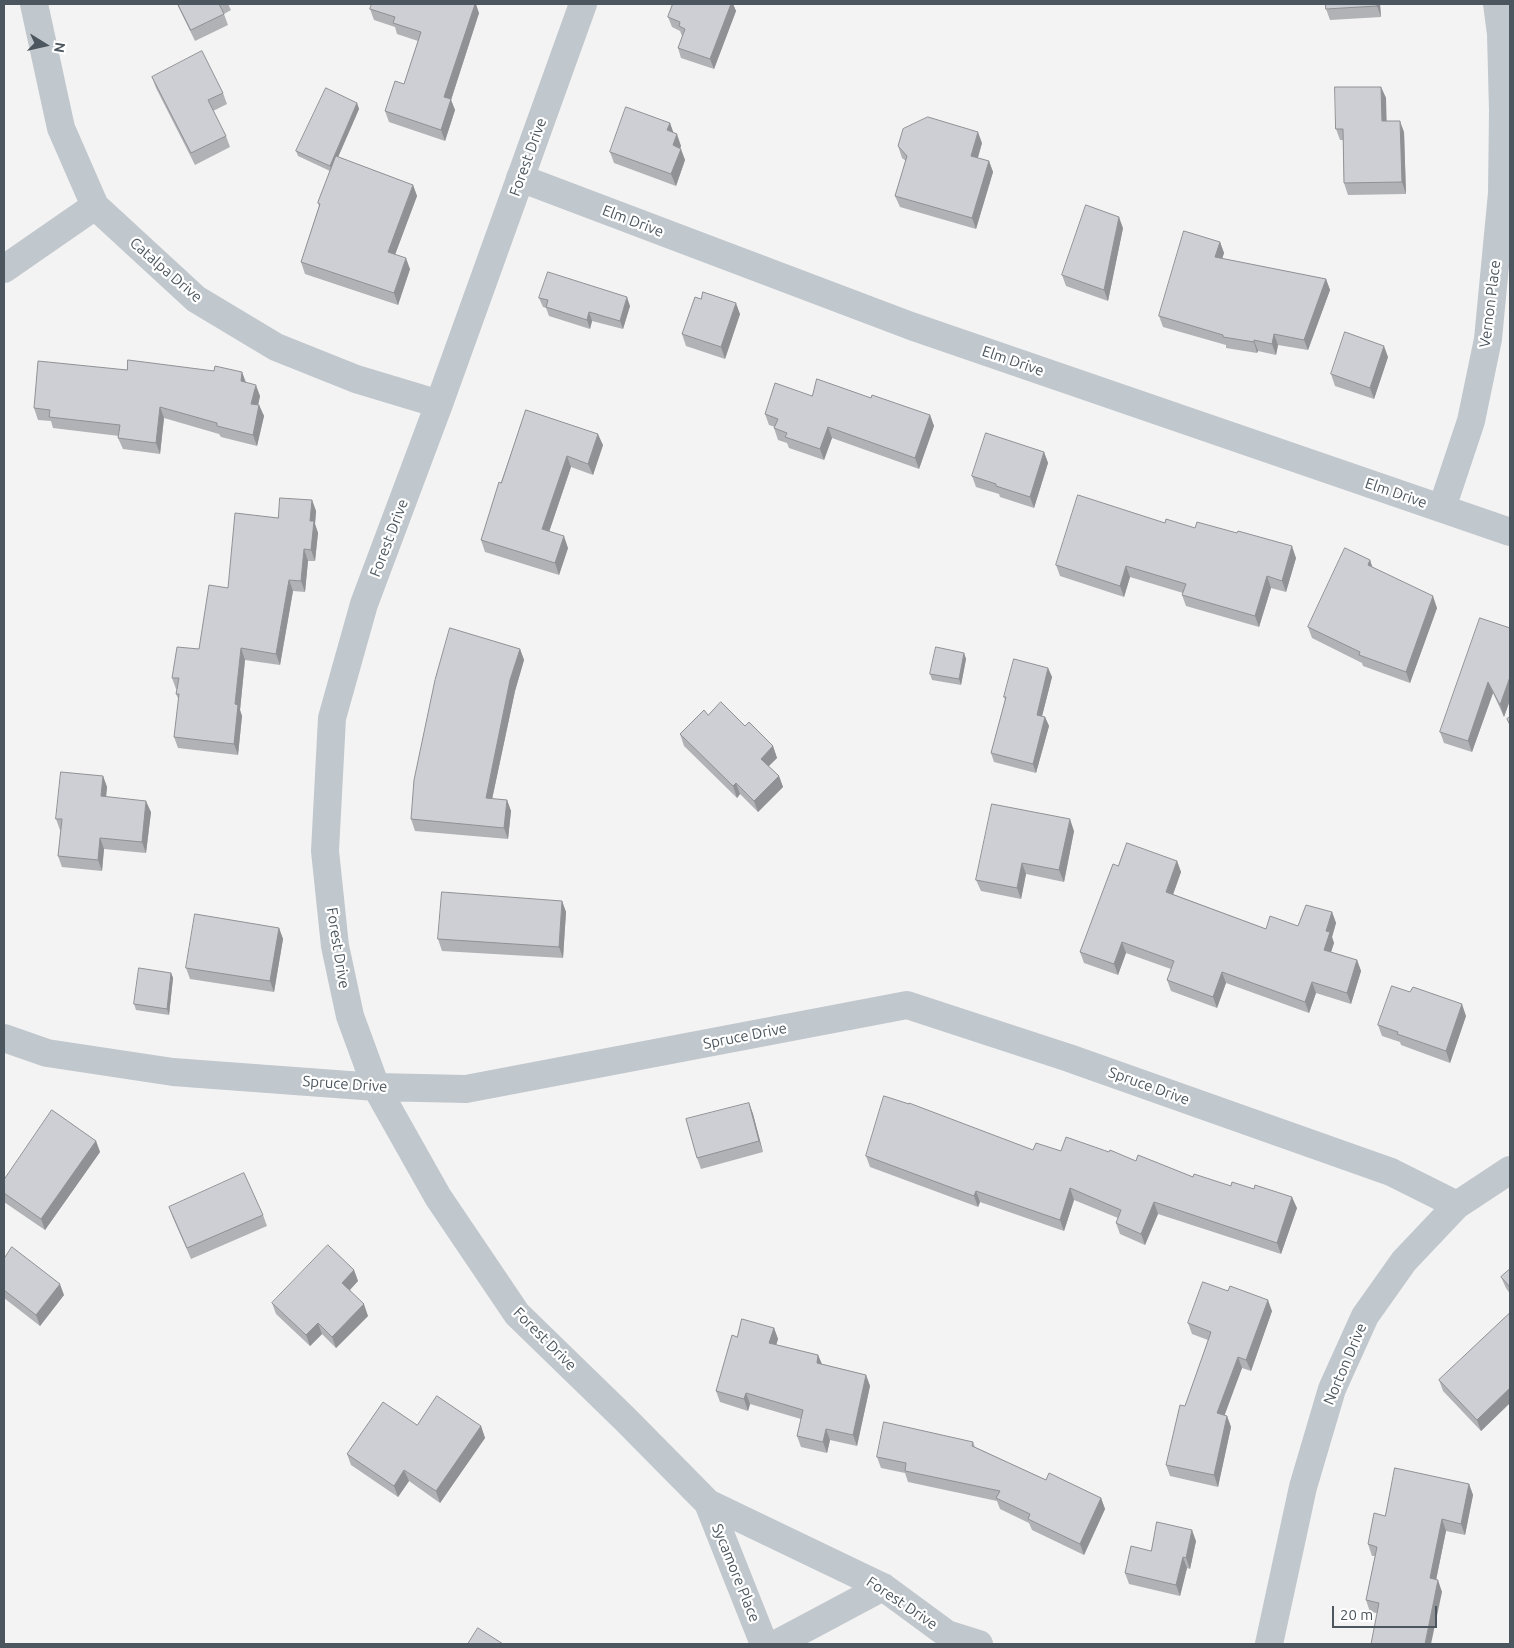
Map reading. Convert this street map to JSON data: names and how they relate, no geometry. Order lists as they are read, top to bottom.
{
  "streets": {
    "street": [
      "Forest Drive",
      "Elm Drive",
      "Catalpa Drive",
      "Vernon Place",
      "Spruce Drive",
      "Norton Drive",
      "Sycamore Place"
    ]
  },
  "crossings": [
    ["Forest Drive", "Elm Drive"],
    ["Forest Drive", "Catalpa Drive"],
    ["Forest Drive", "Spruce Drive"],
    ["Forest Drive", "Sycamore Place"],
    ["Elm Drive", "Vernon Place"],
    ["Spruce Drive", "Norton Drive"]
  ],
  "scale_bar": "20 m",
  "north": "right"
}
